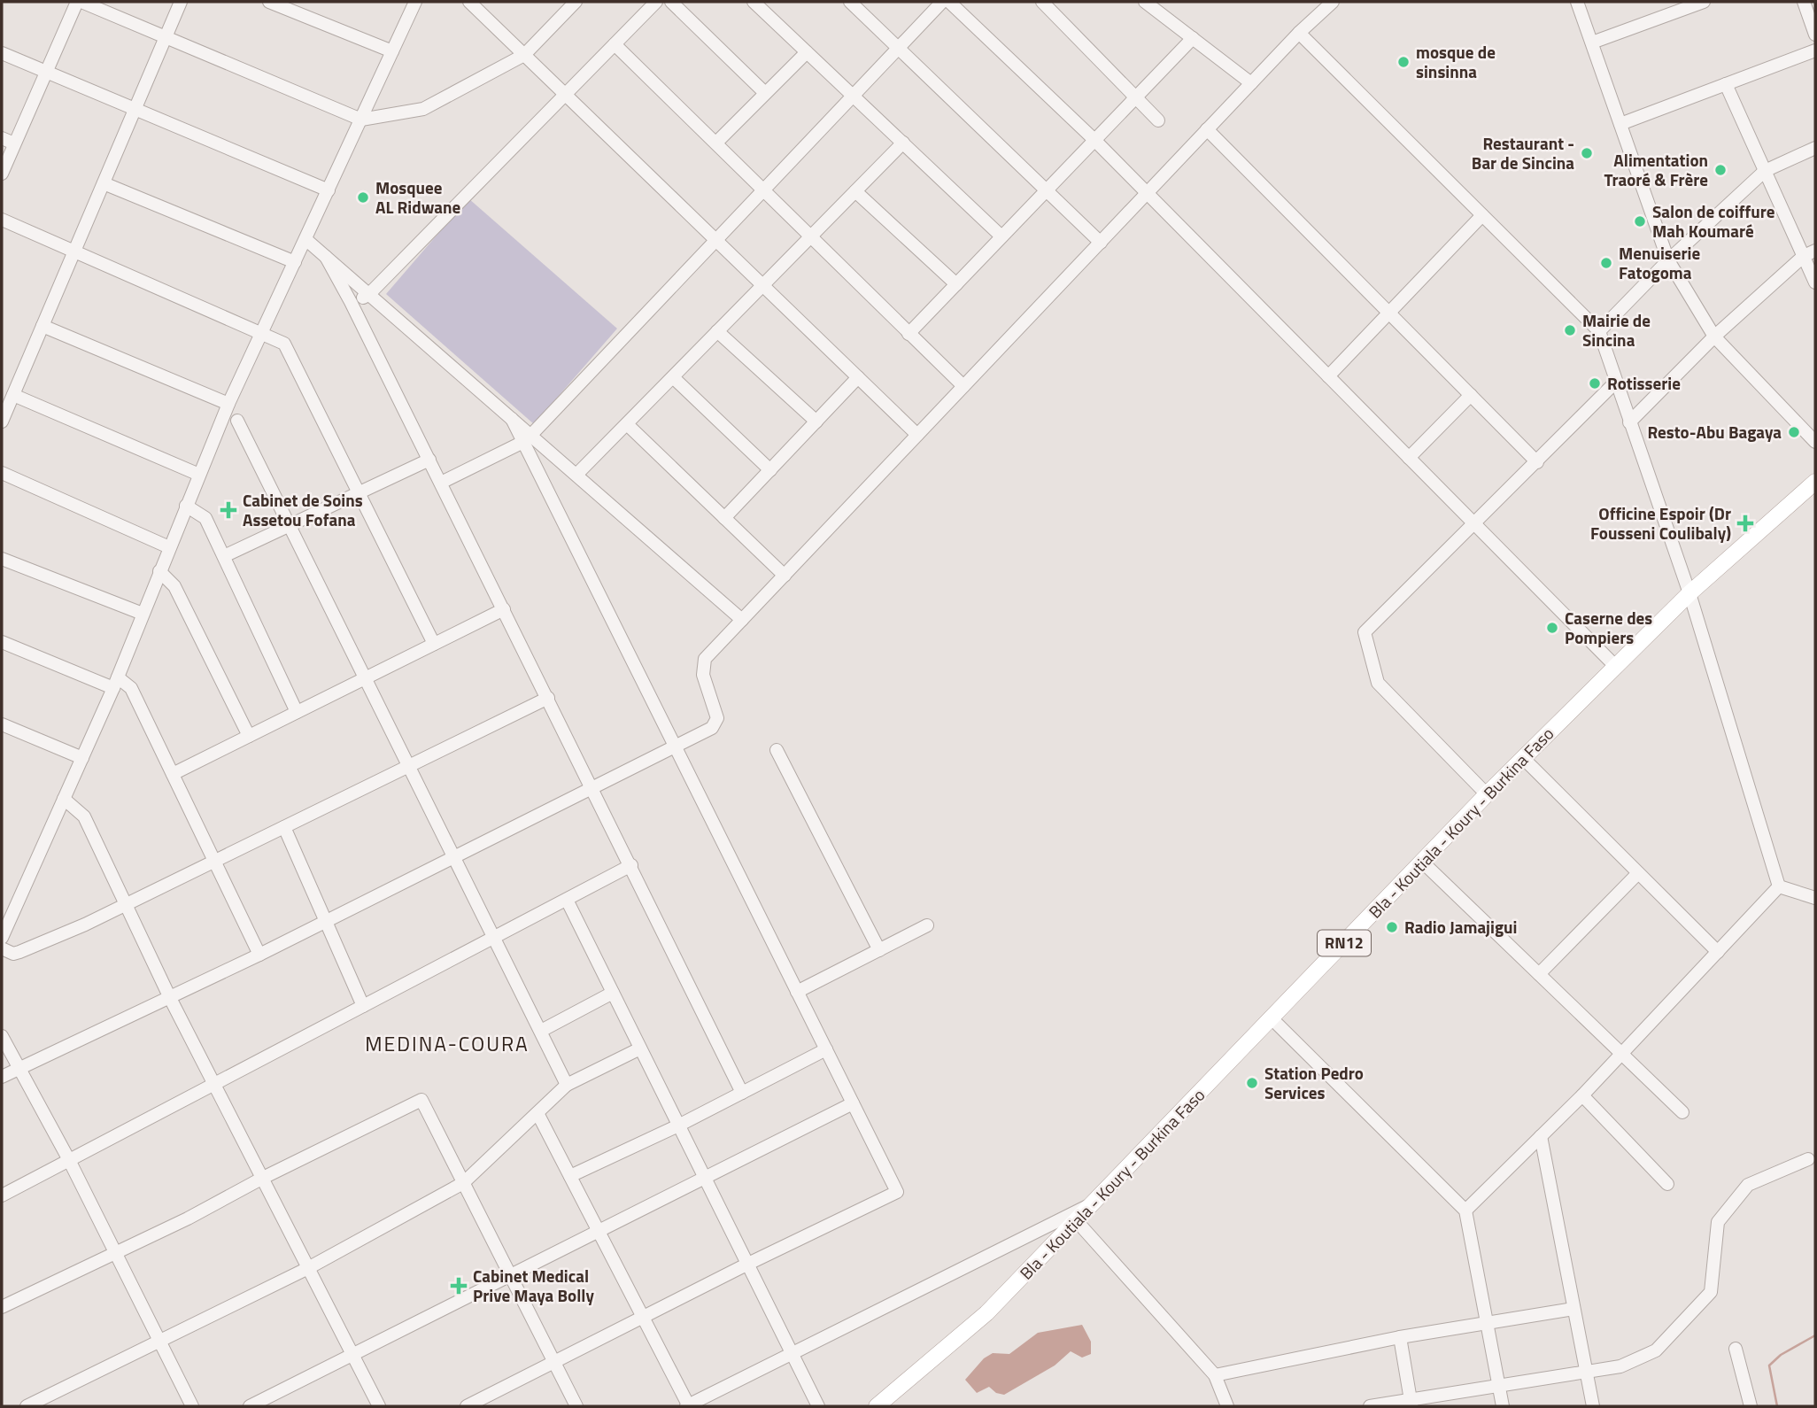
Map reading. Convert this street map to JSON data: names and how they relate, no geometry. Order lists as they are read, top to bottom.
{
  "streets": {
    "main road": ["Bla - Koutiala - Koury - Burkina Faso", "RN12"]
  },
  "districts": ["MEDINA-COURA"],
  "places": {
    "other": [
      "mosque de sinsinna",
      "Restaurant - Bar de Sincina",
      "Alimentation Traoré & Frère",
      "Mosquee AL Ridwane",
      "Salon de coiffure Mah Koumaré",
      "Menuiserie Fatogoma",
      "Mairie de Sincina",
      "Rotisserie",
      "Resto-Abu Bagaya",
      "Caserne des Pompiers",
      "Radio Jamajigui",
      "Station Pedro Services"
    ],
    "health": ["Cabinet de Soins Assetou Fofana", "Officine Espoir (Dr Fousseni Coulibaly)", "Cabinet Medical Prive Maya Bolly"]
  }
}
